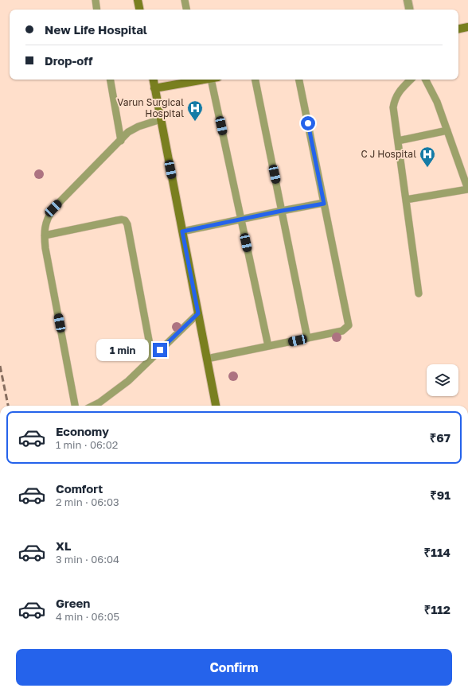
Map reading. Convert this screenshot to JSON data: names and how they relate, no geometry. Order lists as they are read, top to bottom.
{
  "places": {
    "hospital": ["Varun Surgical Hospital", "C J Hospital"]
  },
  "page": {
    "banner": ["New Life Hospital", "Drop-off"],
    "bubble": "1 min",
    "list": [
      {
        "name": "Economy",
        "note": "1 min · 06:02",
        "value": "₹67"
      },
      {
        "name": "Comfort",
        "note": "2 min · 06:03",
        "value": "₹91"
      },
      {
        "name": "XL",
        "note": "3 min · 06:04",
        "value": "₹114"
      },
      {
        "name": "Green",
        "note": "4 min · 06:05",
        "value": "₹112"
      }
    ],
    "buttons": "Confirm"
  }
}
